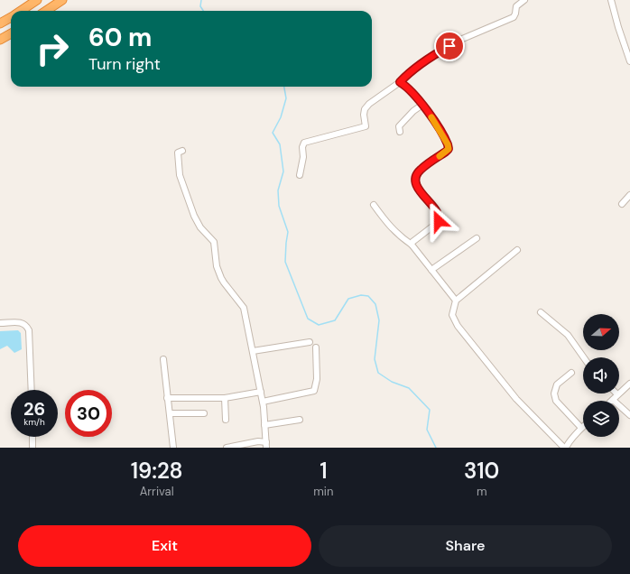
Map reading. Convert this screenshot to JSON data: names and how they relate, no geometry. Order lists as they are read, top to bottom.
{
  "north": "right",
  "page": {
    "turn": ["60 m", "Turn right"],
    "speed": "26 km/h",
    "limit": "30",
    "eta": [
      "19:28",
      "Arrival",
      "1",
      "min",
      "310",
      "m"
    ],
    "buttons": ["Exit", "Share"]
  }
}
